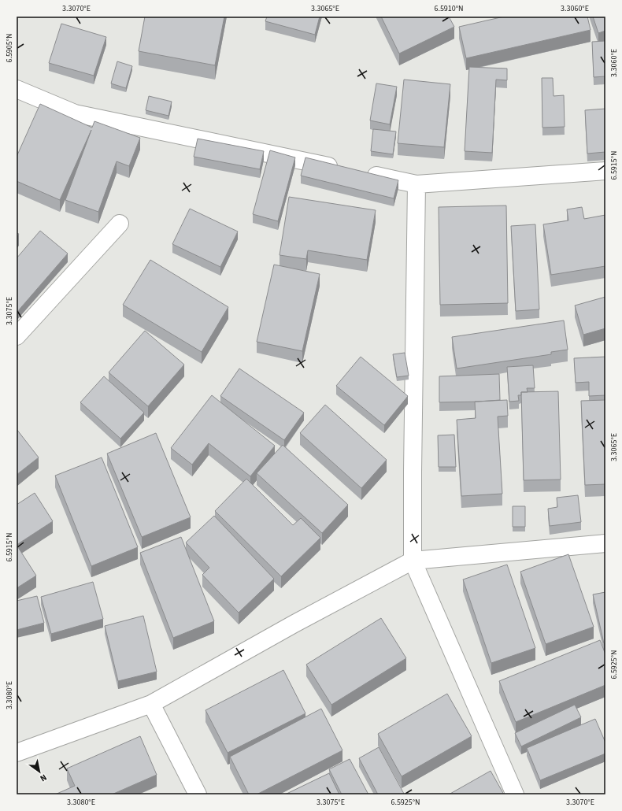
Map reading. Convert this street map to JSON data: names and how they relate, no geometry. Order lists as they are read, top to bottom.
{
  "north": "bottom right",
  "coordinates": [
    "3.3070°E",
    "3.3065°E",
    "6.5910°N",
    "3.3060°E",
    "6.5905°N",
    "6.5915°N",
    "3.3075°E",
    "6.5925°N",
    "3.3080°E"
  ]
}
